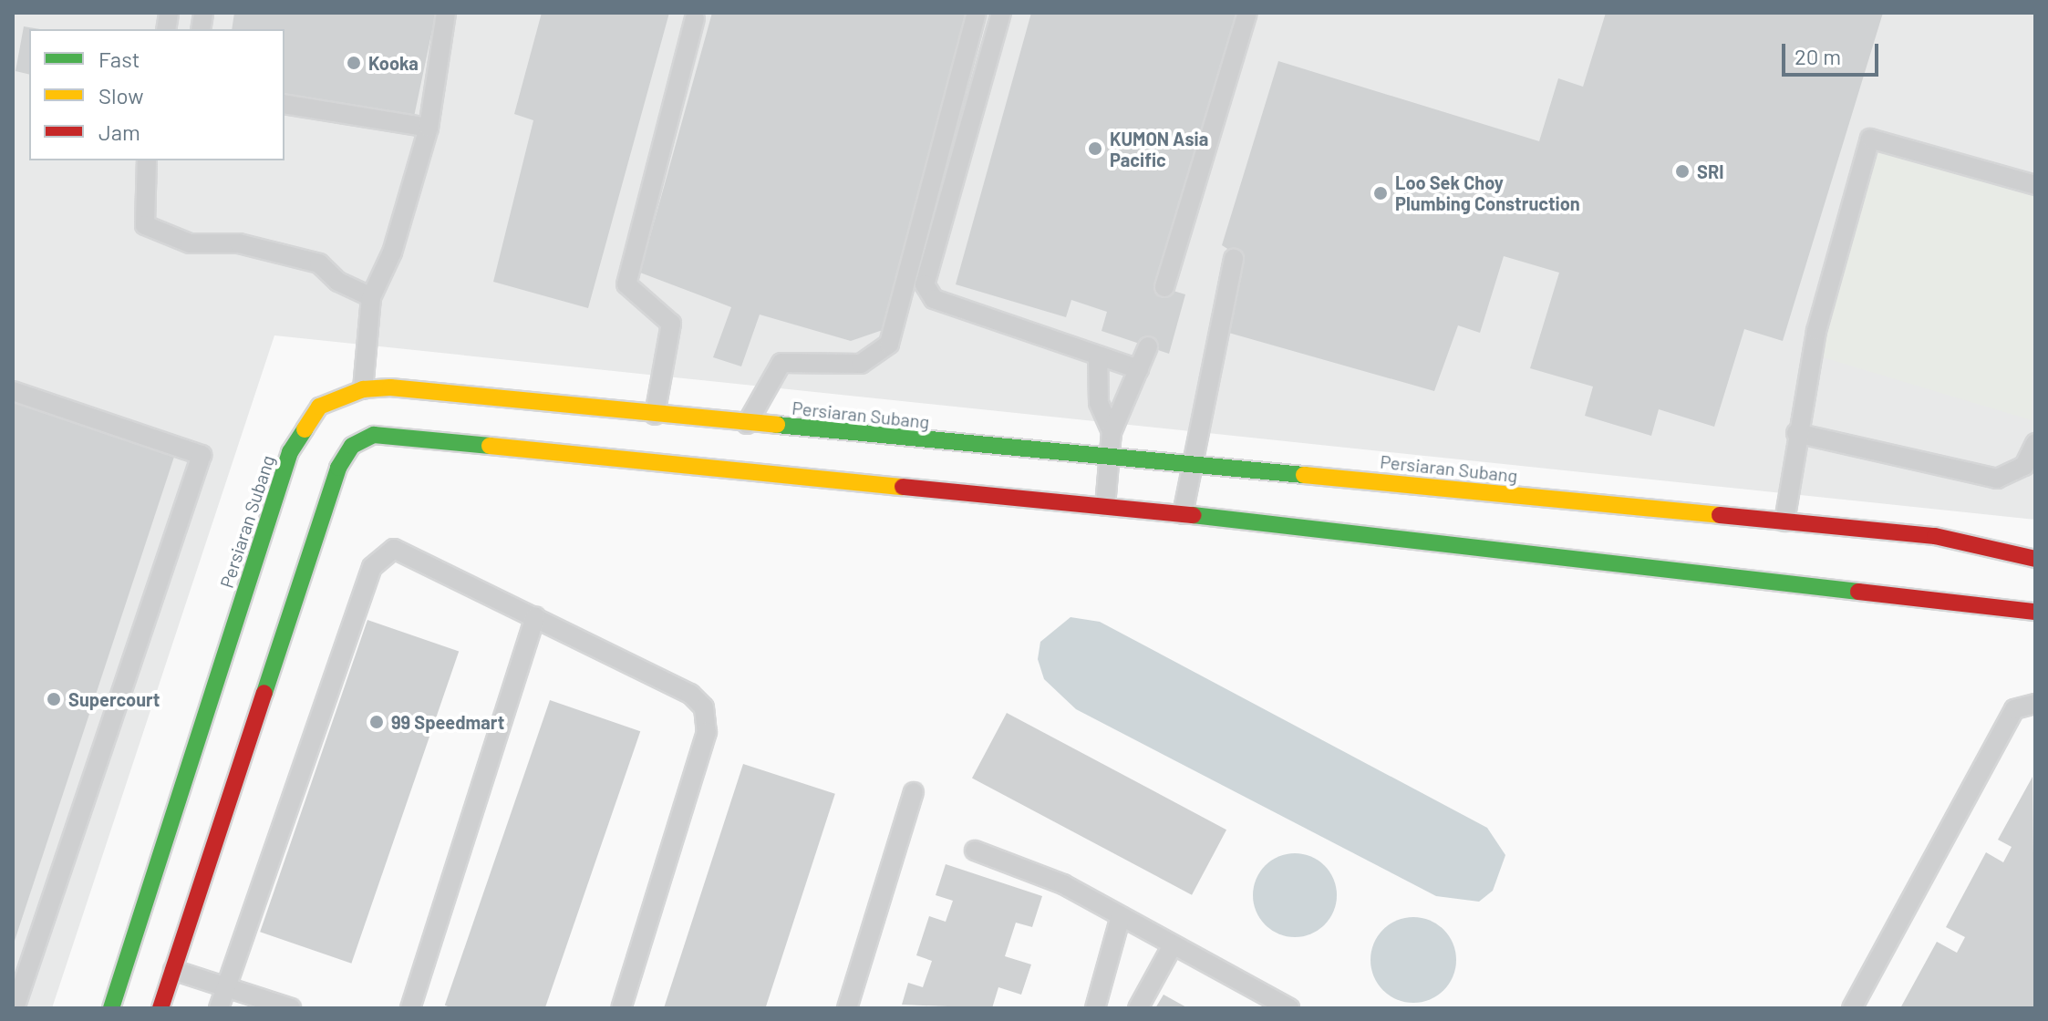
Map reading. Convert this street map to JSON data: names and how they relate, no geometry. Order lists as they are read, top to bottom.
{
  "streets": {
    "street": ["Persiaran Subang"]
  },
  "places": [
    "Kooka",
    "KUMON Asia Pacific",
    "SRI",
    "Loo Sek Choy Plumbing Construction",
    "Supercourt",
    "99 Speedmart"
  ],
  "legend": ["Fast", "Slow", "Jam"],
  "scale_bar": "20 m"
}
